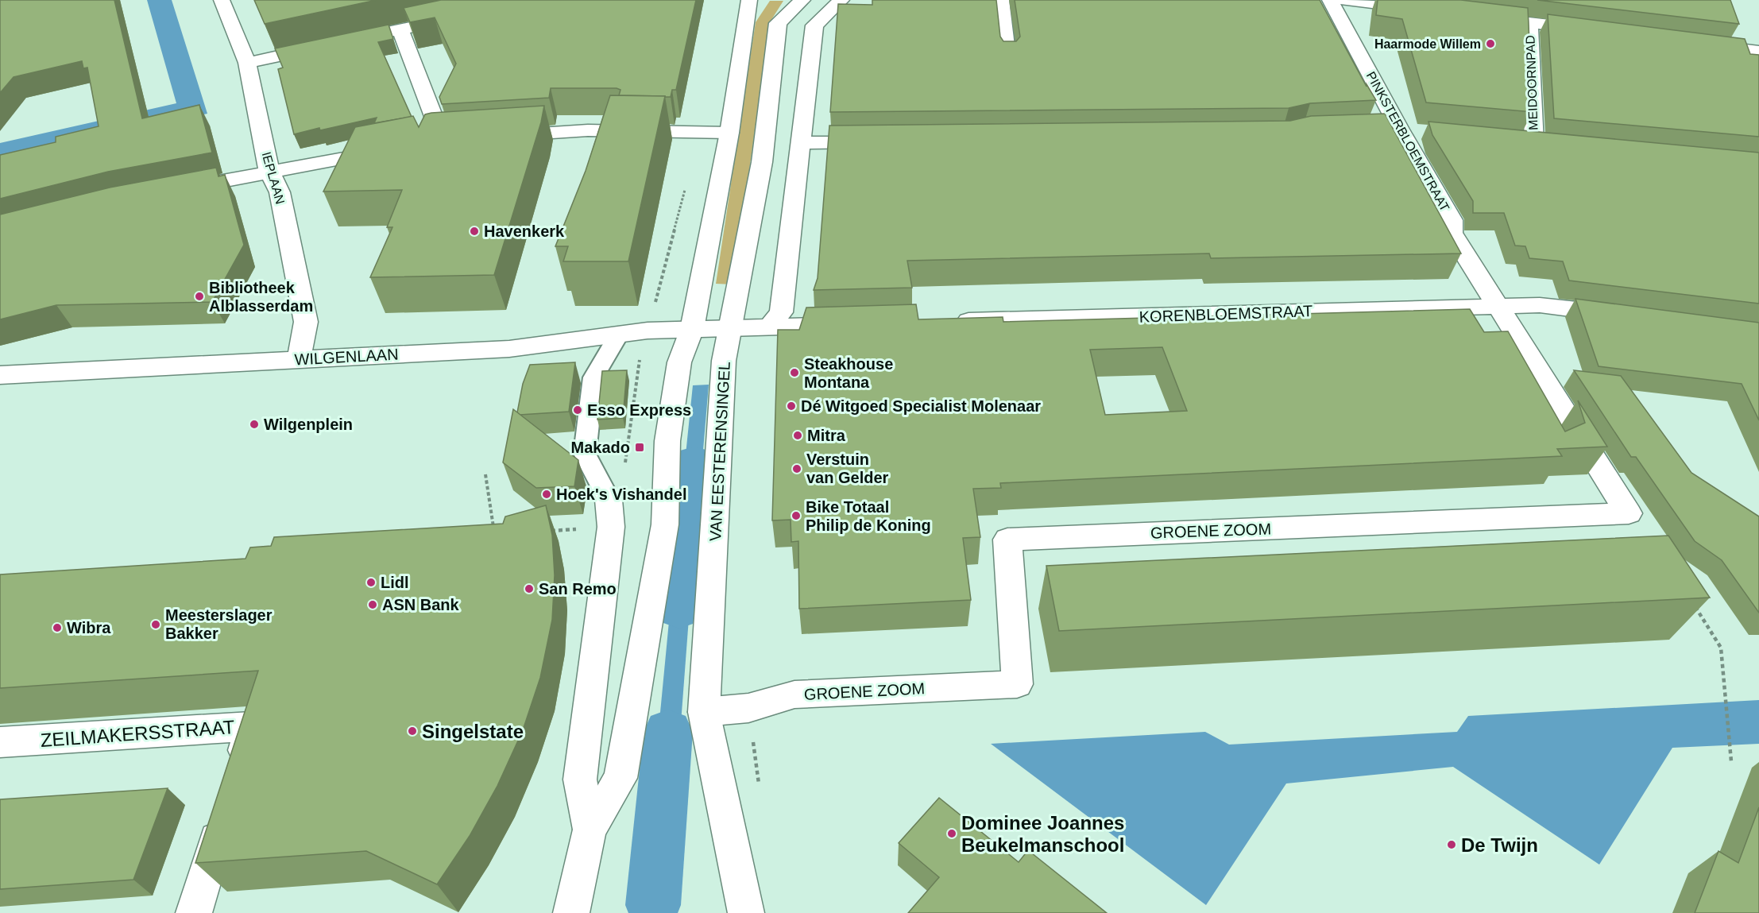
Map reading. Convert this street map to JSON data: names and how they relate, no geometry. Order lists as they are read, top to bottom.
{
  "streets": {
    "street": [
      "MEIDOORNPAD",
      "PINKSTERBLOEMSTRAAT",
      "IEPLAAN",
      "KORENBLOEMSTRAAT",
      "WILGENLAAN",
      "VAN EESTERENSINGEL",
      "GROENE ZOOM",
      "ZEILMAKERSSTRAAT"
    ]
  },
  "crossings": [
    ["PINKSTERBLOEMSTRAAT", "KORENBLOEMSTRAAT"],
    ["PINKSTERBLOEMSTRAAT", "GROENE ZOOM"],
    ["IEPLAAN", "WILGENLAAN"],
    ["KORENBLOEMSTRAAT", "GROENE ZOOM"],
    ["VAN EESTERENSINGEL", "GROENE ZOOM"]
  ],
  "places": {
    "other": [
      "Haarmode Willem",
      "Havenkerk",
      "Bibliotheek Alblasserdam",
      "Steakhouse Montana",
      "Dé Witgoed Specialist Molenaar",
      "Esso Express",
      "Wilgenplein",
      "Mitra",
      "Verstuin van Gelder",
      "Hoek's Vishandel",
      "Bike Totaal Philip de Koning",
      "Lidl",
      "San Remo",
      "ASN Bank",
      "Meesterslager Bakker",
      "Wibra",
      "Singelstate",
      "Dominee Joannes Beukelmanschool",
      "De Twijn"
    ],
    "transit": ["Makado"]
  }
}
